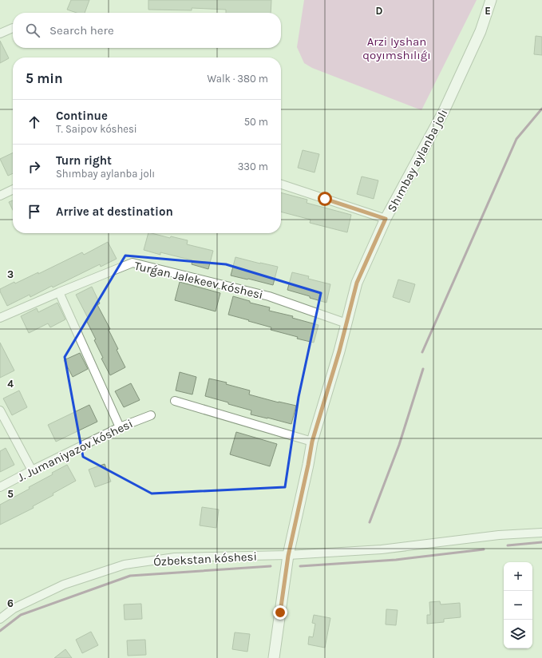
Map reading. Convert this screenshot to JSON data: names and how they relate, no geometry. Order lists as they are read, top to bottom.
{
  "streets": {
    "main road": ["Shımbay aylanba jolı"],
    "street": ["Turǵan Jalekeev kóshesi", "J. Jumaniyazov kóshesi", "Ózbekstan kóshesi"]
  },
  "crossings": [
    ["Shımbay aylanba jolı", "Turǵan Jalekeev kóshesi"],
    ["Shımbay aylanba jolı", "Ózbekstan kóshesi"]
  ],
  "parks": ["Arzi Iyshan qoyımshılıǵı"],
  "page": {
    "search": "Search here",
    "heading": ["5 min", "Walk · 380 m"],
    "list": [
      ["Continue", "T. Saipov kóshesi", "50 m"],
      ["Turn right", "Shımbay aylanba jolı", "330 m"],
      "Arrive at destination"
    ],
    "map_buttons": ["+", "−"]
  },
  "grid": {
    "columns": ["D", "E"],
    "rows": [
      "3",
      "4",
      "5",
      "6"
    ]
  }
}
